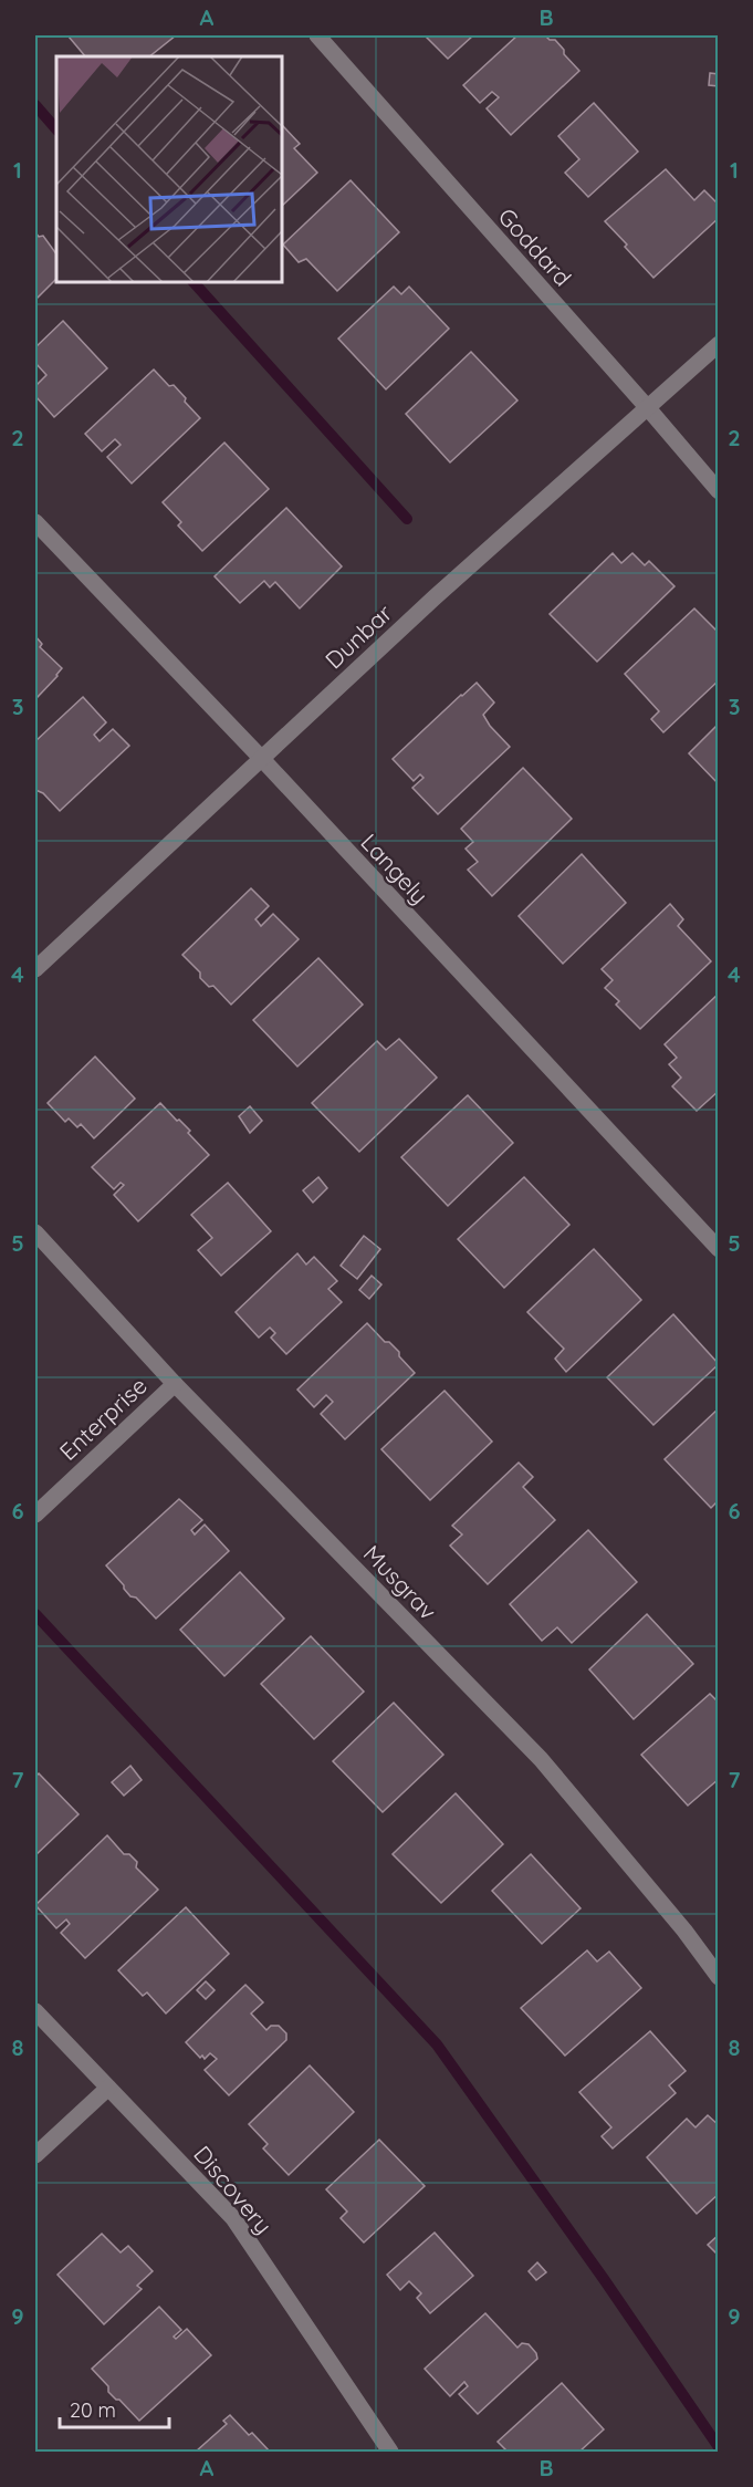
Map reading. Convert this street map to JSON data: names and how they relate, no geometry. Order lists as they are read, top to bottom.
{
  "streets": {
    "street": [
      "Goddard",
      "Dunbar",
      "Langely",
      "Enterprise",
      "Musgrav",
      "Discovery"
    ]
  },
  "crossings": [
    ["Goddard", "Dunbar"],
    ["Dunbar", "Langely"],
    ["Enterprise", "Musgrav"]
  ],
  "scale_bar": "20 m",
  "grid": {
    "columns": ["A", "B"],
    "rows": [
      "1",
      "2",
      "3",
      "4",
      "5",
      "6",
      "7",
      "8",
      "9"
    ]
  }
}
